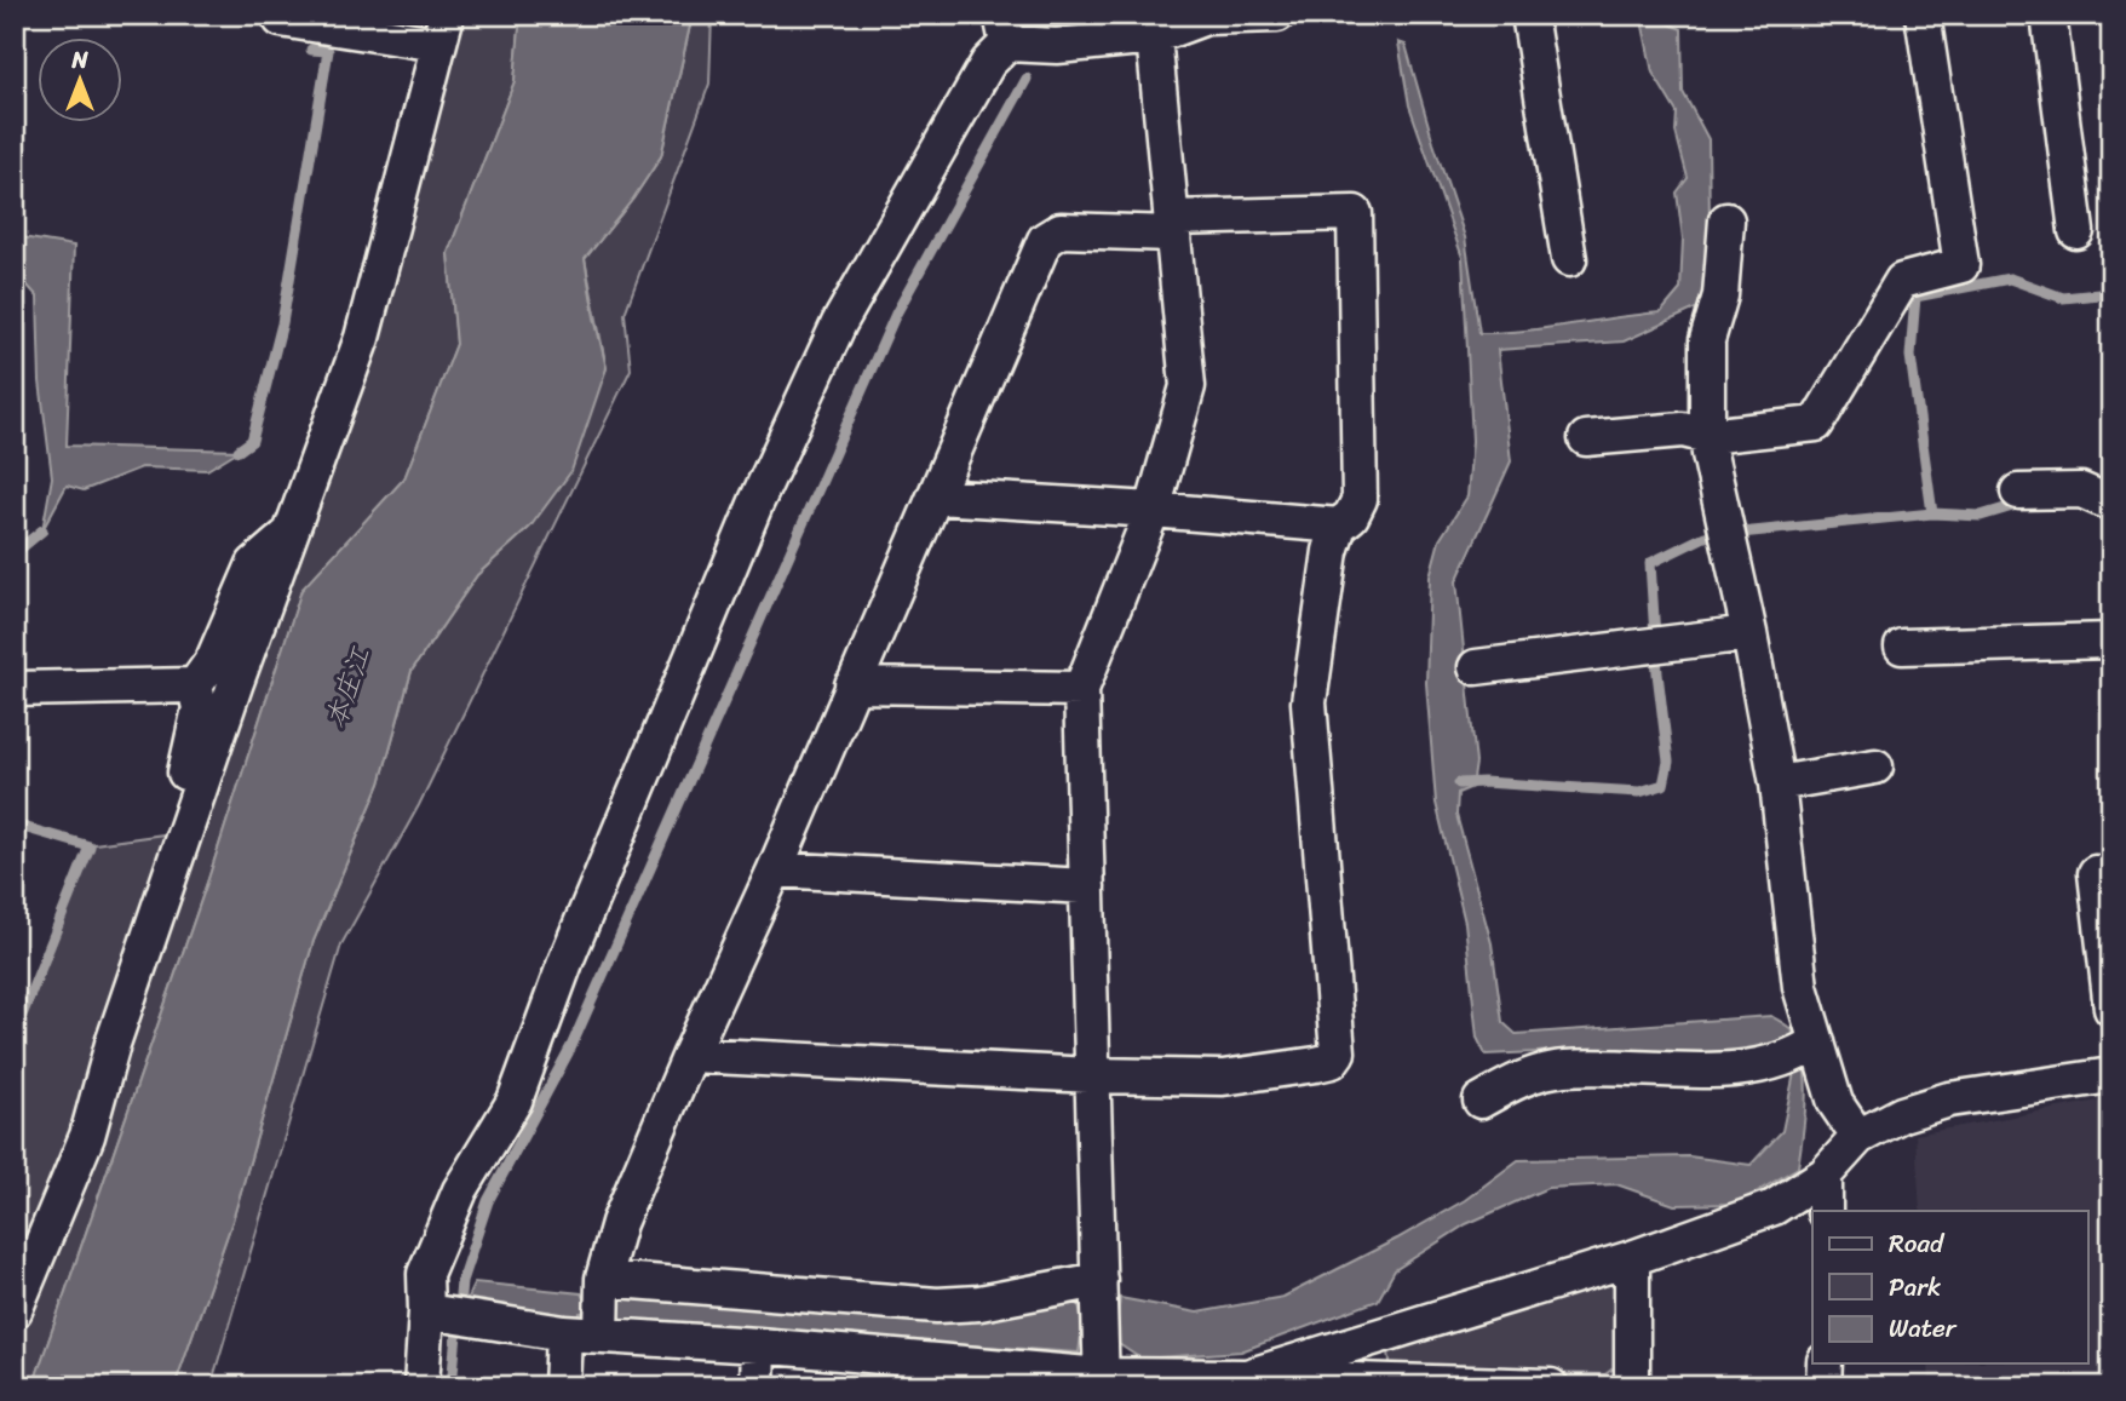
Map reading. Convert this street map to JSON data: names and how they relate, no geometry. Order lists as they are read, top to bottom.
{
  "water": ["本庄江"],
  "legend": ["Road", "Park", "Water"],
  "north": "top"
}
